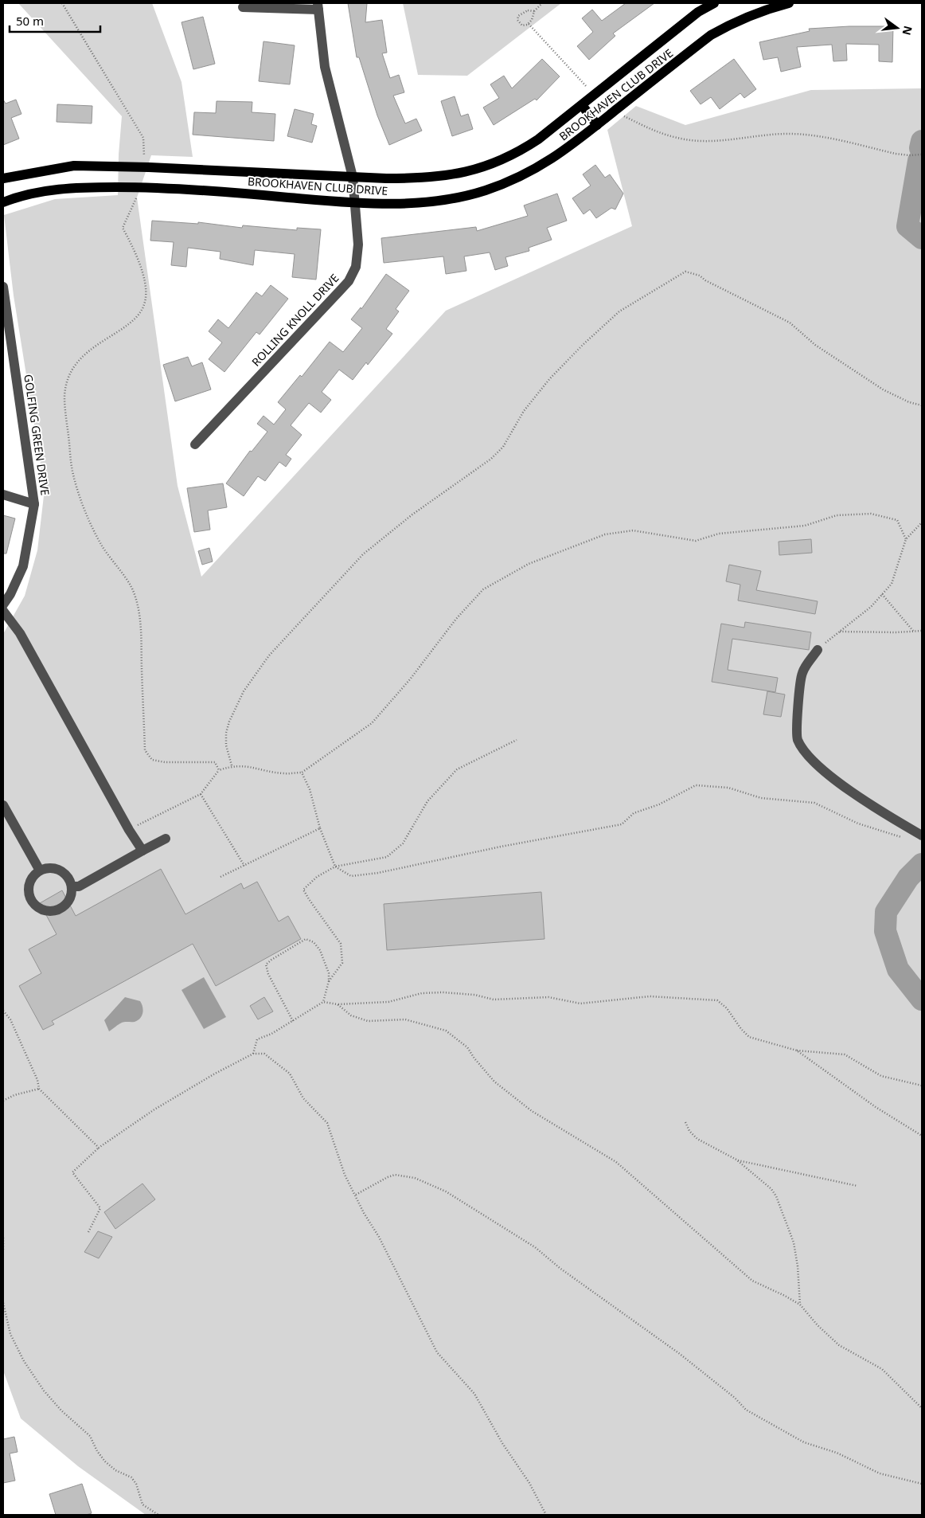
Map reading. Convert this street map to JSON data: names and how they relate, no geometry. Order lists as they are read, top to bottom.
{
  "streets": {
    "main road": ["BROOKHAVEN CLUB DRIVE"],
    "street": ["ROLLING KNOLL DRIVE", "GOLFING GREEN DRIVE"]
  },
  "crossings": [
    ["BROOKHAVEN CLUB DRIVE", "ROLLING KNOLL DRIVE"]
  ],
  "scale_bar": "50 m",
  "north": "right"
}
